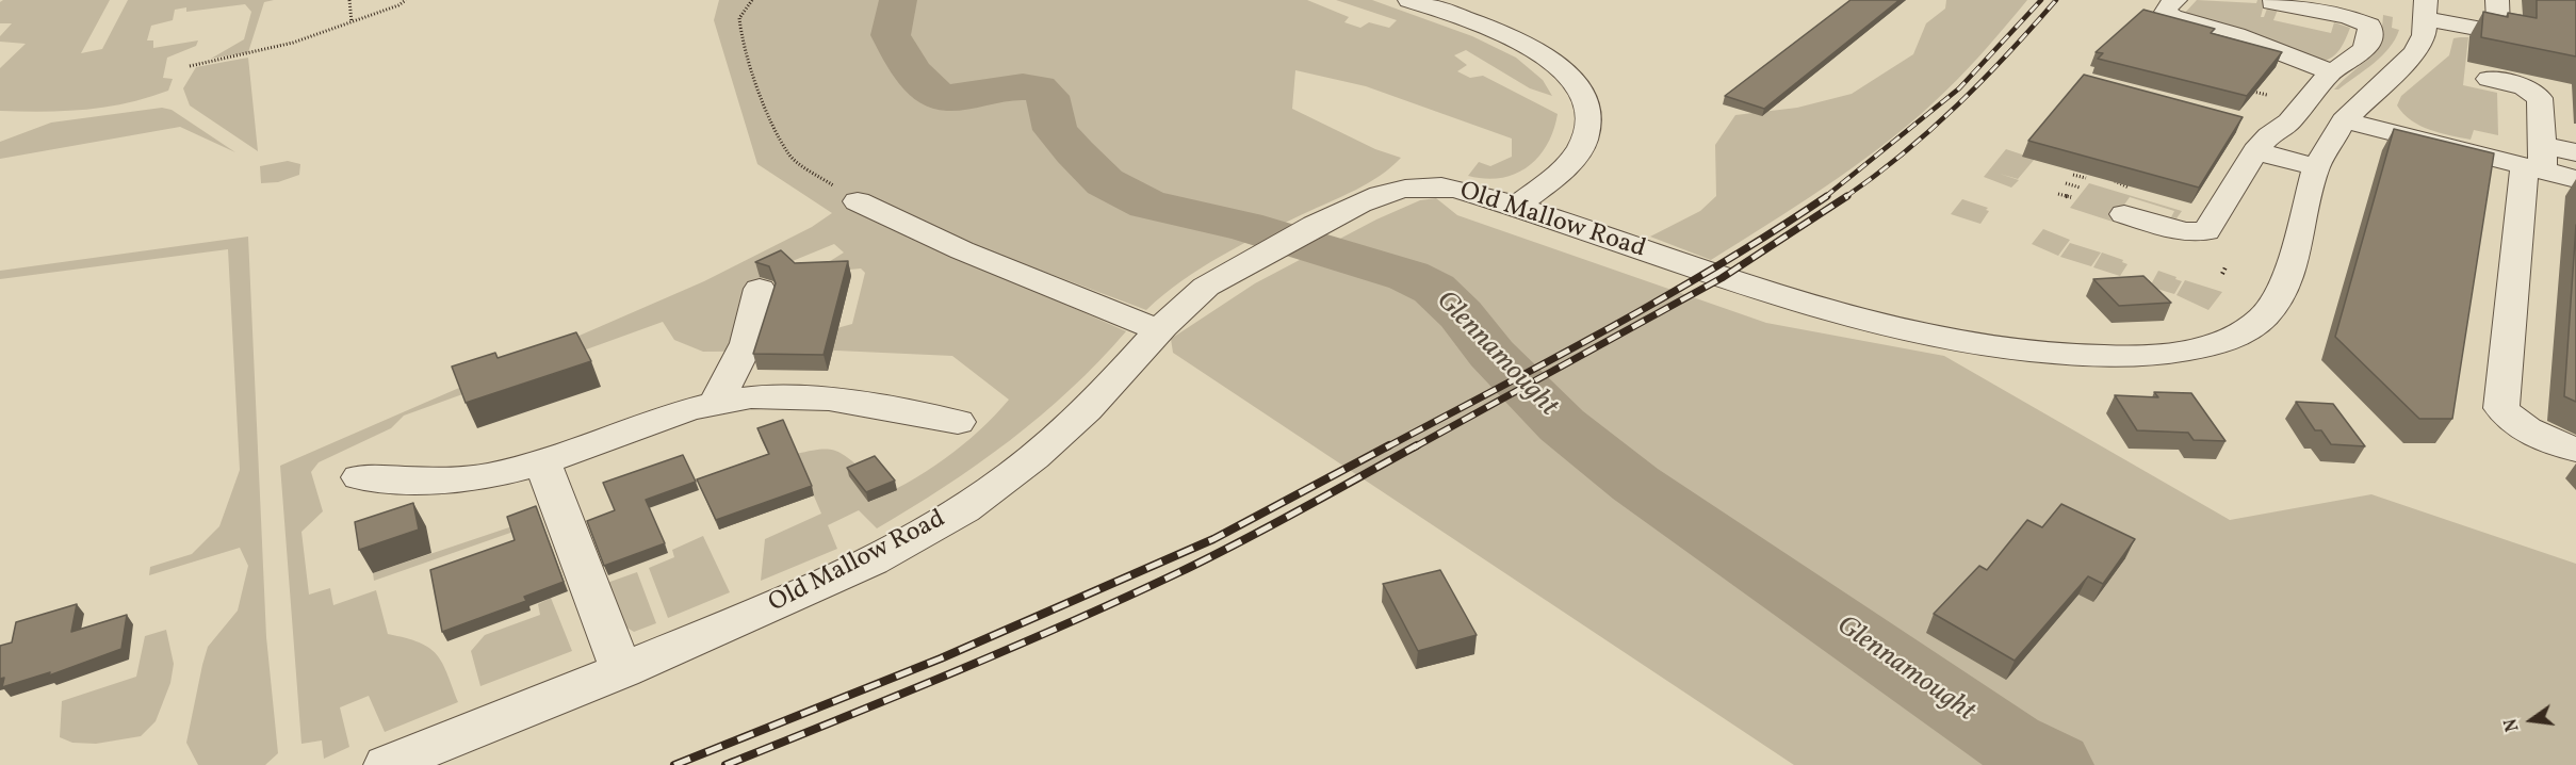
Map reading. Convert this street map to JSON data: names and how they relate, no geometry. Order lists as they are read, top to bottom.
{
  "streets": {
    "street": ["Old Mallow Road"]
  },
  "water": ["Glennamought"],
  "north": "left"
}
